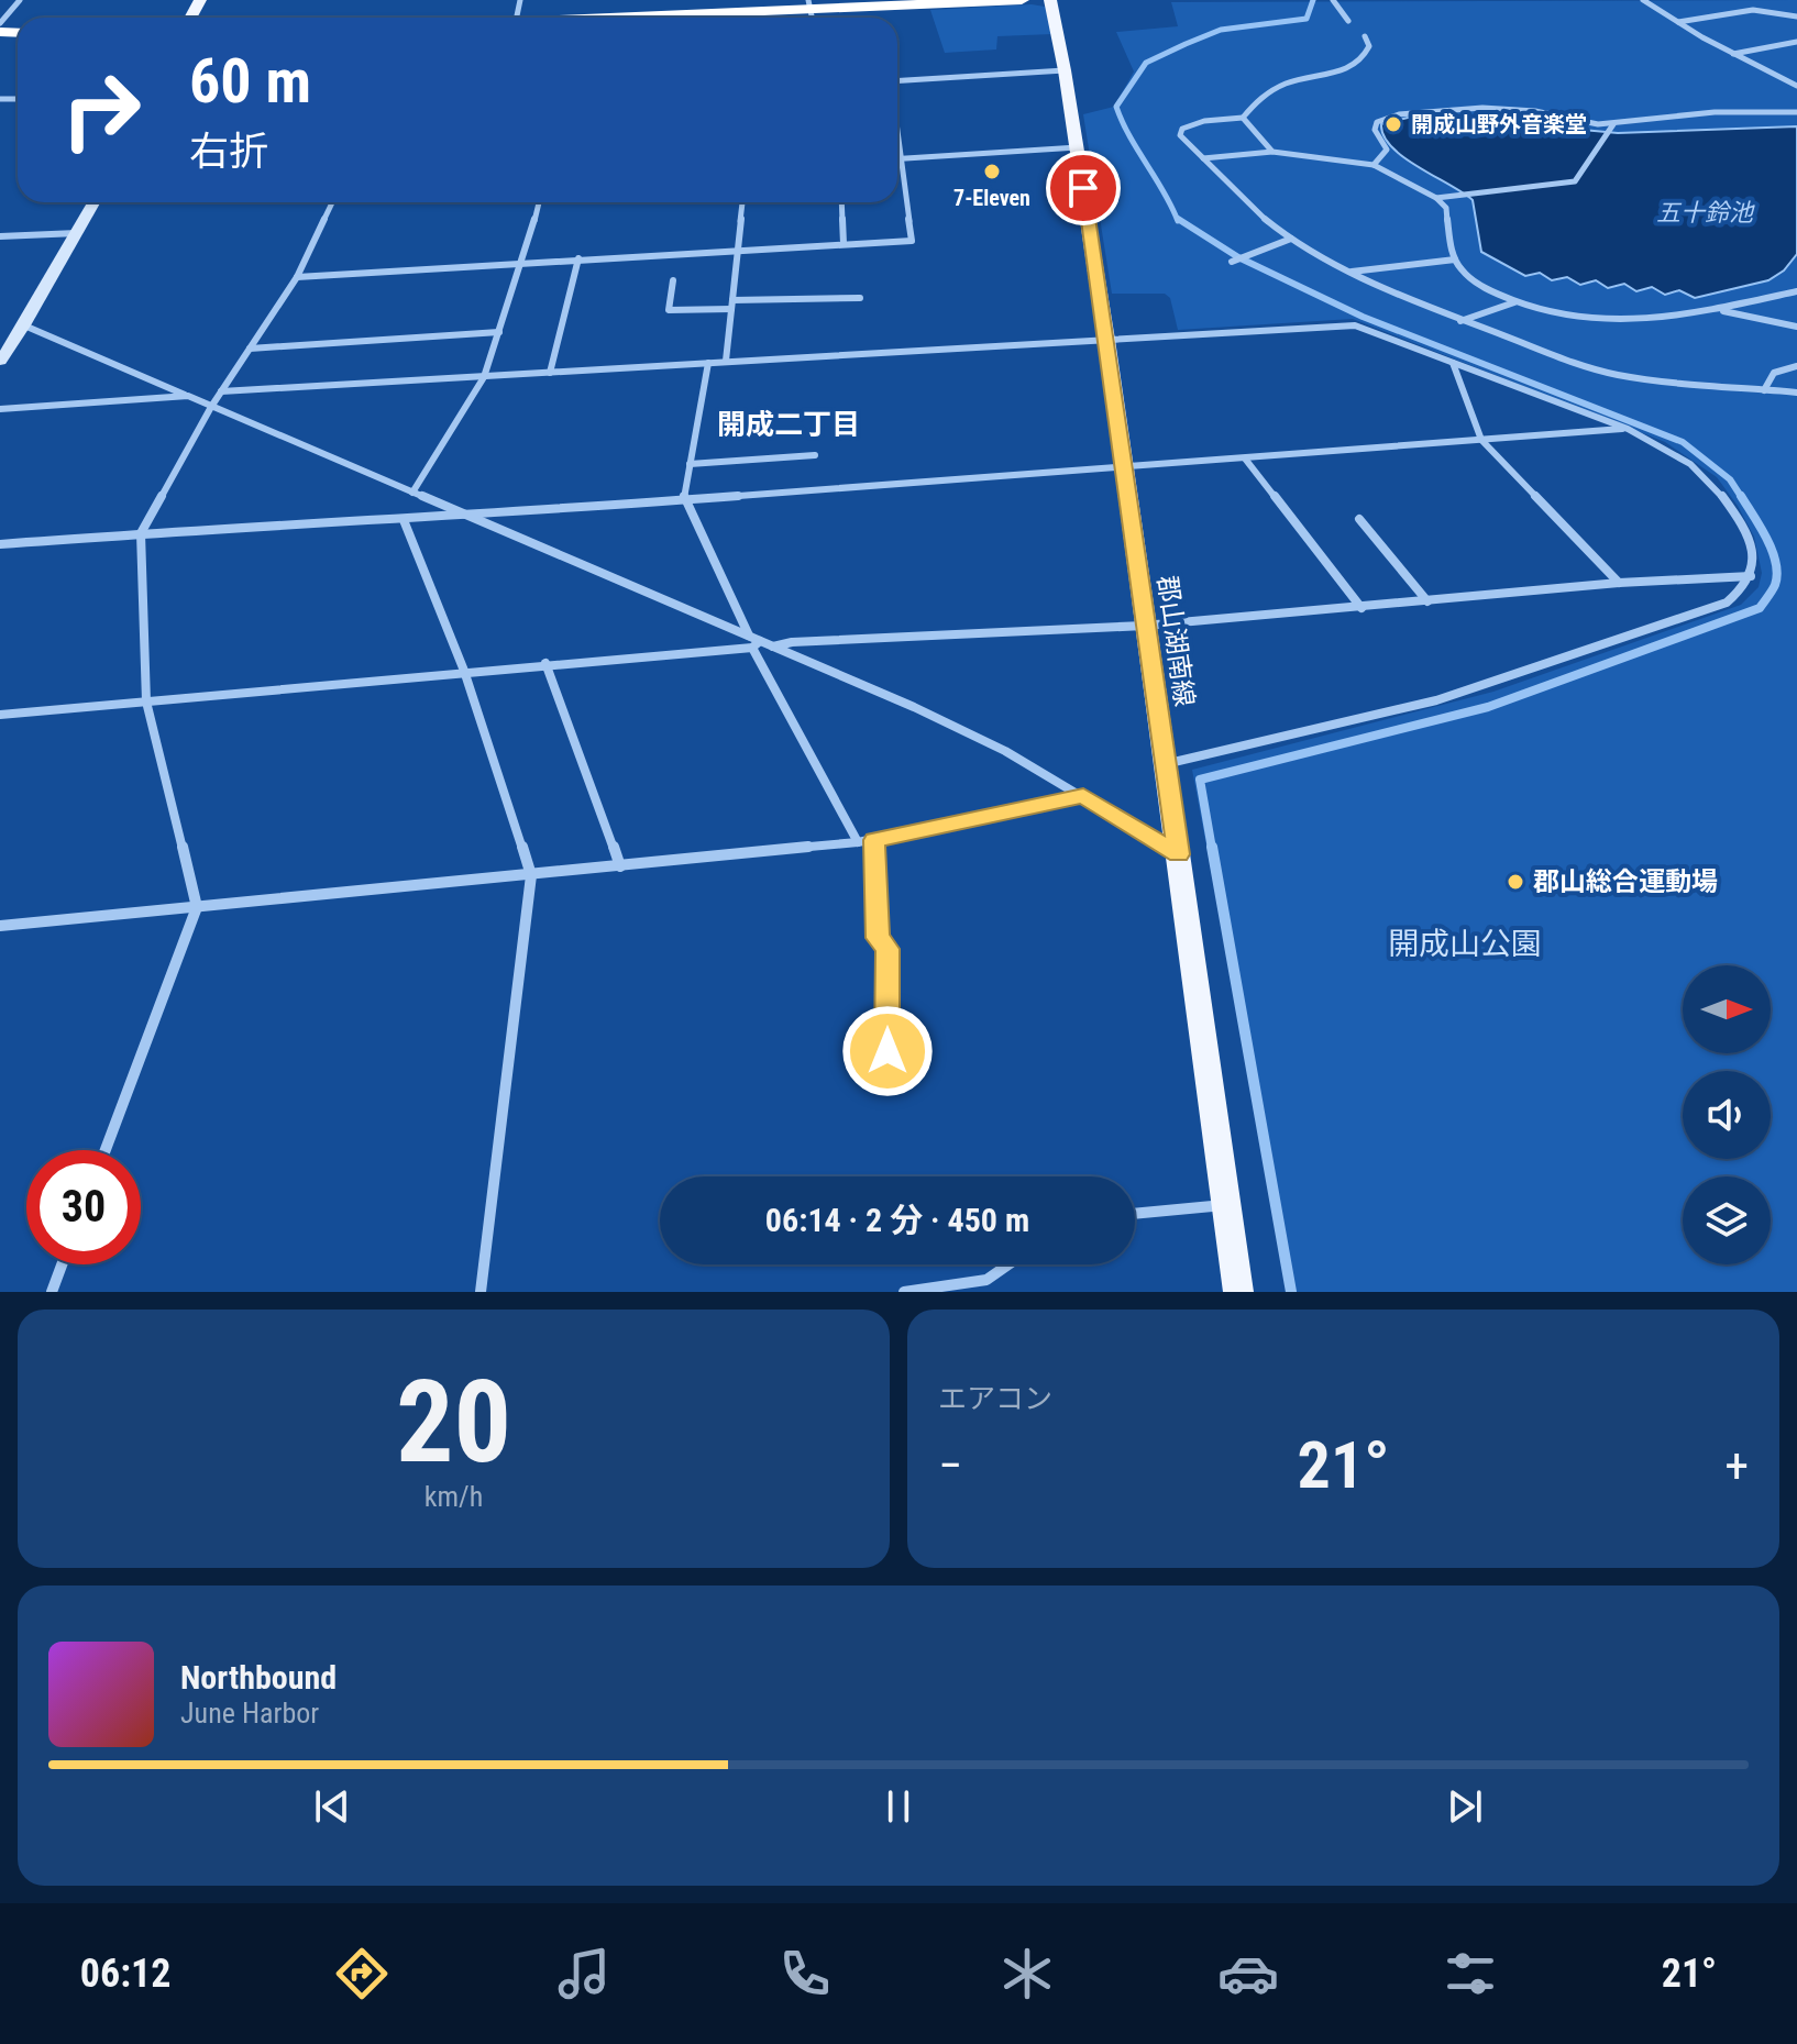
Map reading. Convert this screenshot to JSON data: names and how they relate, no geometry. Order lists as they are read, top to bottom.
{
  "streets": {
    "main road": ["郡山湖南線"]
  },
  "districts": ["開成二丁目"],
  "water": ["五十鈴池"],
  "parks": ["開成山公園"],
  "places": ["開成山野外音楽堂", "7-Eleven", "郡山総合運動場"],
  "north": "right",
  "page": {
    "turn": ["60 m", "右折"],
    "limit": "30",
    "trip": "06:14 · 2 分 · 450 m",
    "tile": [
      ["20", "km/h"],
      "エアコン"
    ],
    "heat": ["−", "21°", "+"],
    "song": ["Northbound", "June Harbor"],
    "tabs": ["06:12", "21°"]
  }
}
